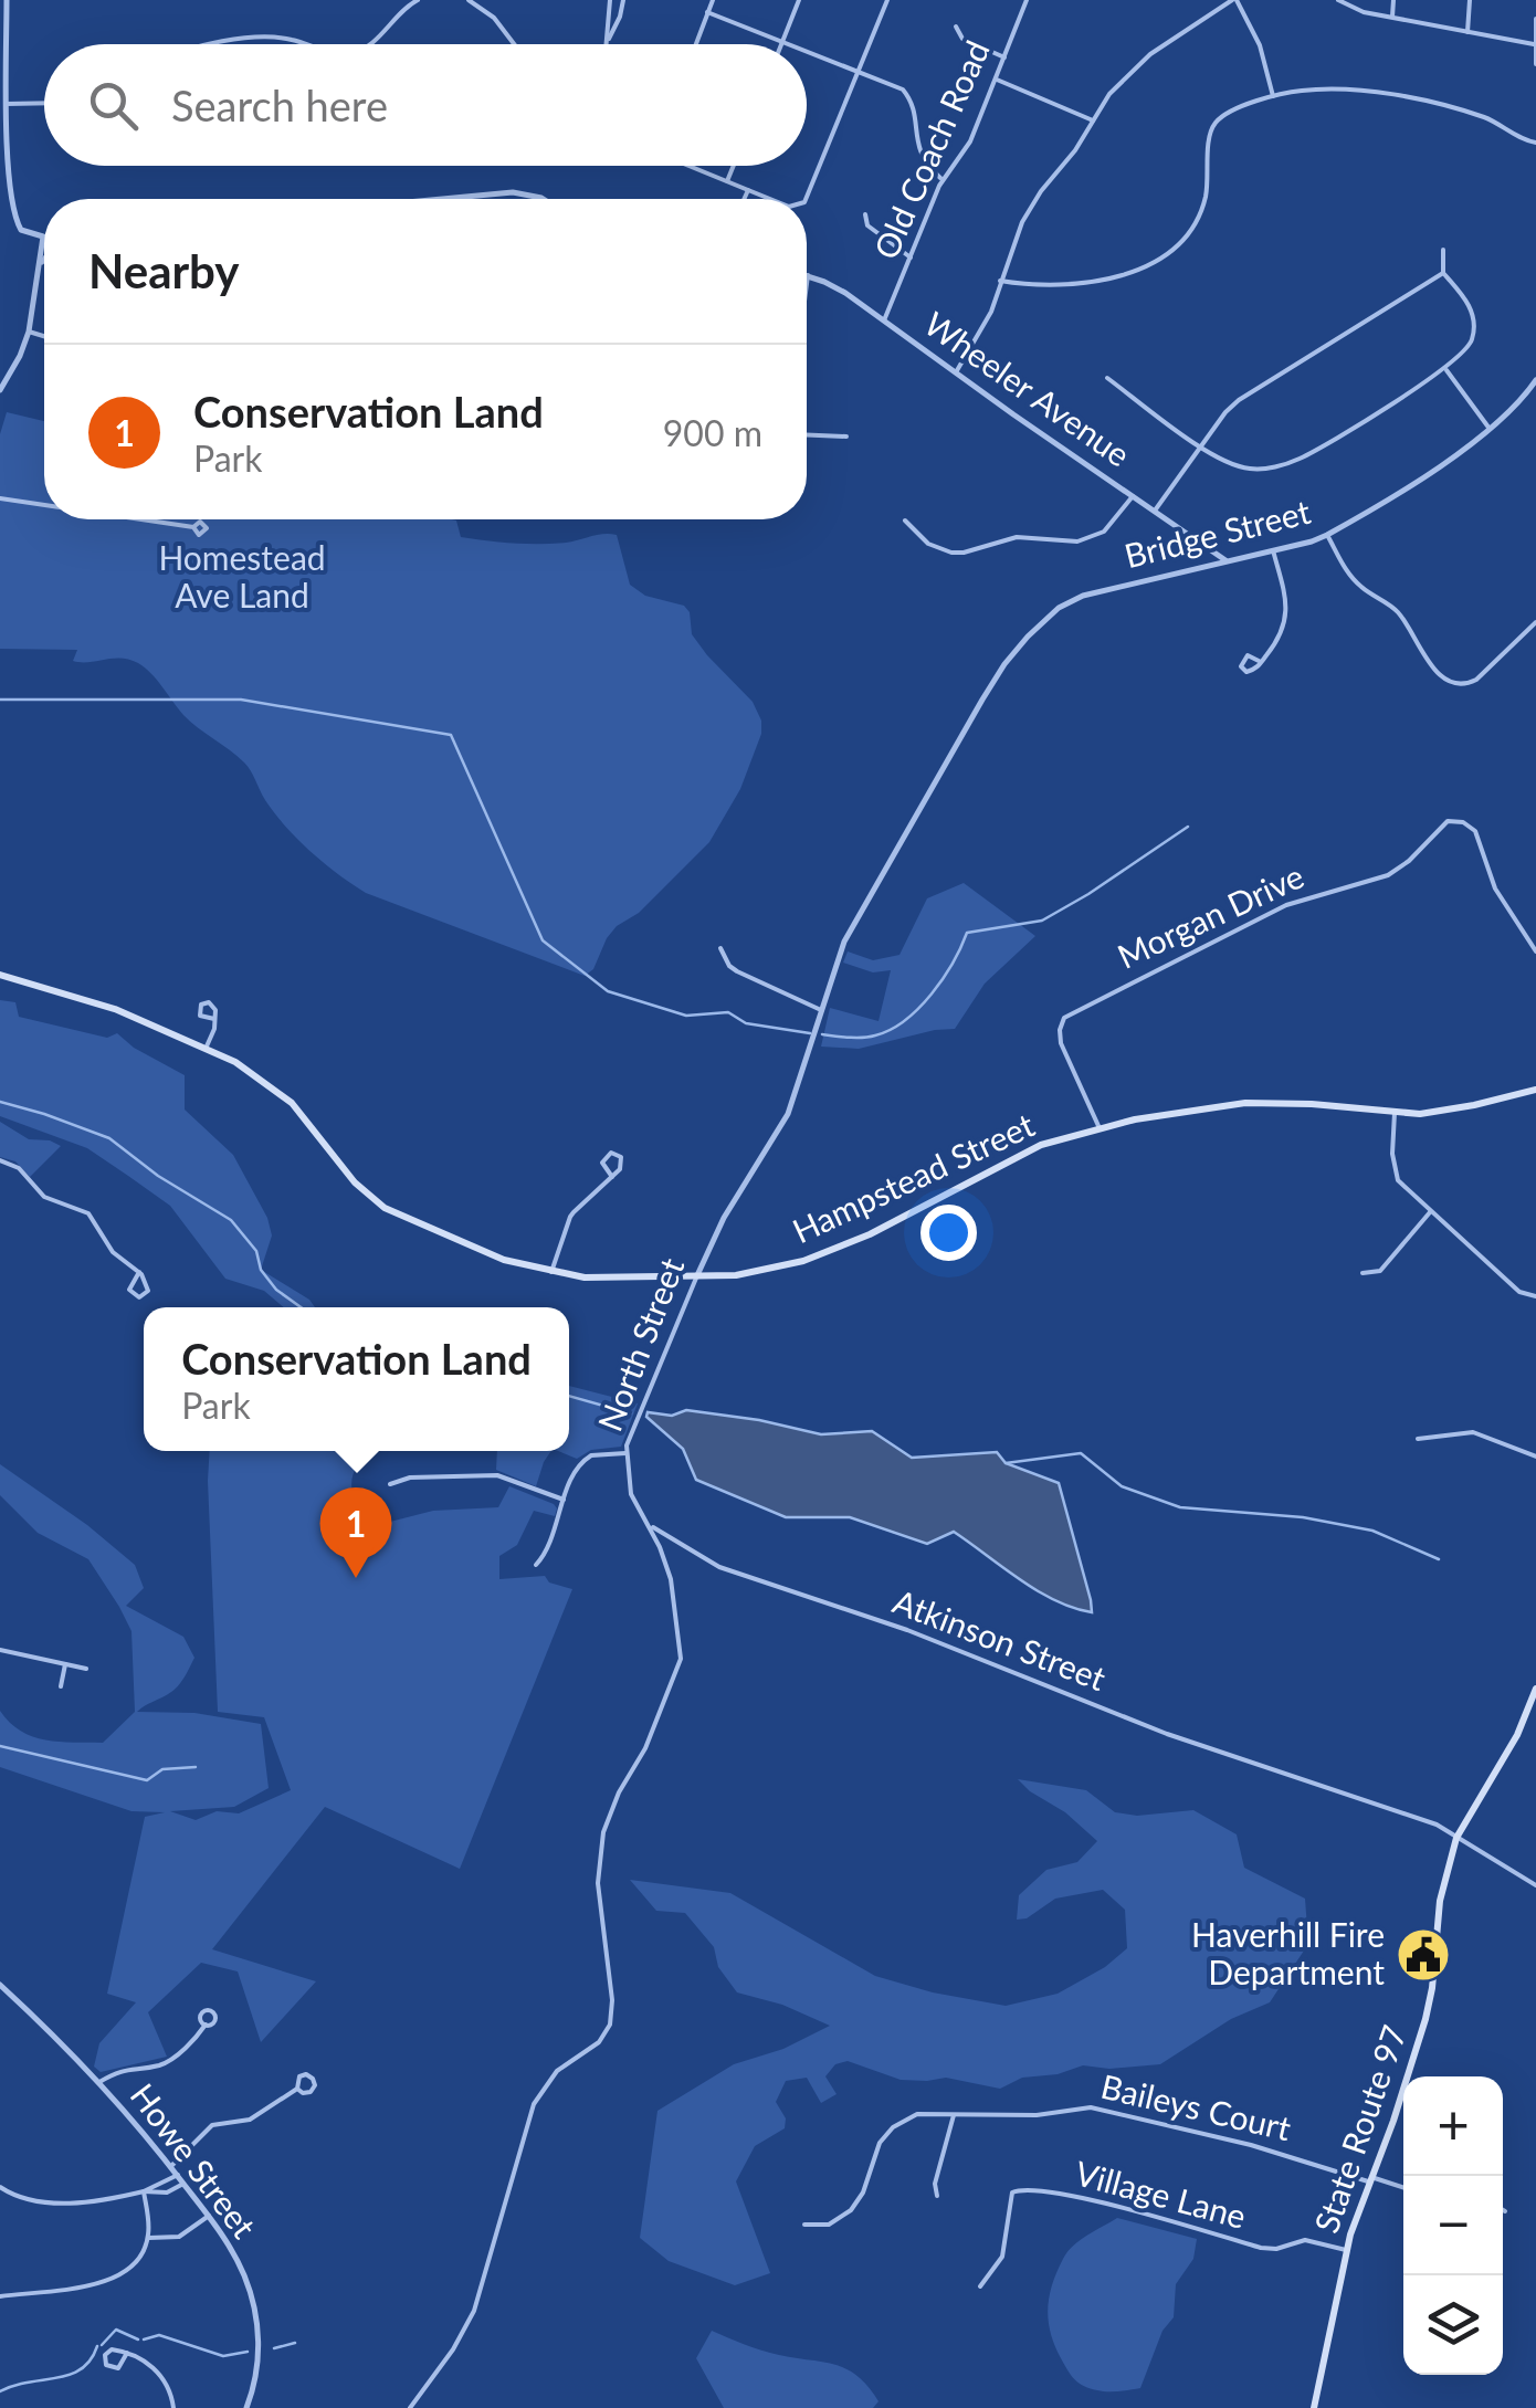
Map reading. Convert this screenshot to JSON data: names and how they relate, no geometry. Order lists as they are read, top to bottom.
{
  "streets": {
    "main road": ["Hampstead Street", "State Route 97"],
    "street": [
      "Old Coach Road",
      "Wheeler Avenue",
      "Bridge Street",
      "Morgan Drive",
      "North Street",
      "Atkinson Street",
      "Baileys Court",
      "Howe Street",
      "Village Lane"
    ]
  },
  "crossings": [
    ["Old Coach Road", "Wheeler Avenue"],
    ["Wheeler Avenue", "Bridge Street"],
    ["Bridge Street", "North Street"],
    ["Morgan Drive", "Hampstead Street"],
    ["Hampstead Street", "North Street"],
    ["North Street", "Atkinson Street"],
    ["Atkinson Street", "State Route 97"],
    ["Baileys Court", "State Route 97"],
    ["State Route 97", "Village Lane"]
  ],
  "parks": ["Homestead Ave Land"],
  "places": {
    "public building": ["Haverhill Fire Department"]
  },
  "page": {
    "search": "Search here",
    "heading": "Nearby",
    "list": [
      {
        "mark": "1",
        "name": "Conservation Land",
        "note": "Park",
        "value": "900 m"
      }
    ],
    "popup": ["Conservation Land", "Park"],
    "pins": "1",
    "map_buttons": ["+", "−"]
  }
}
